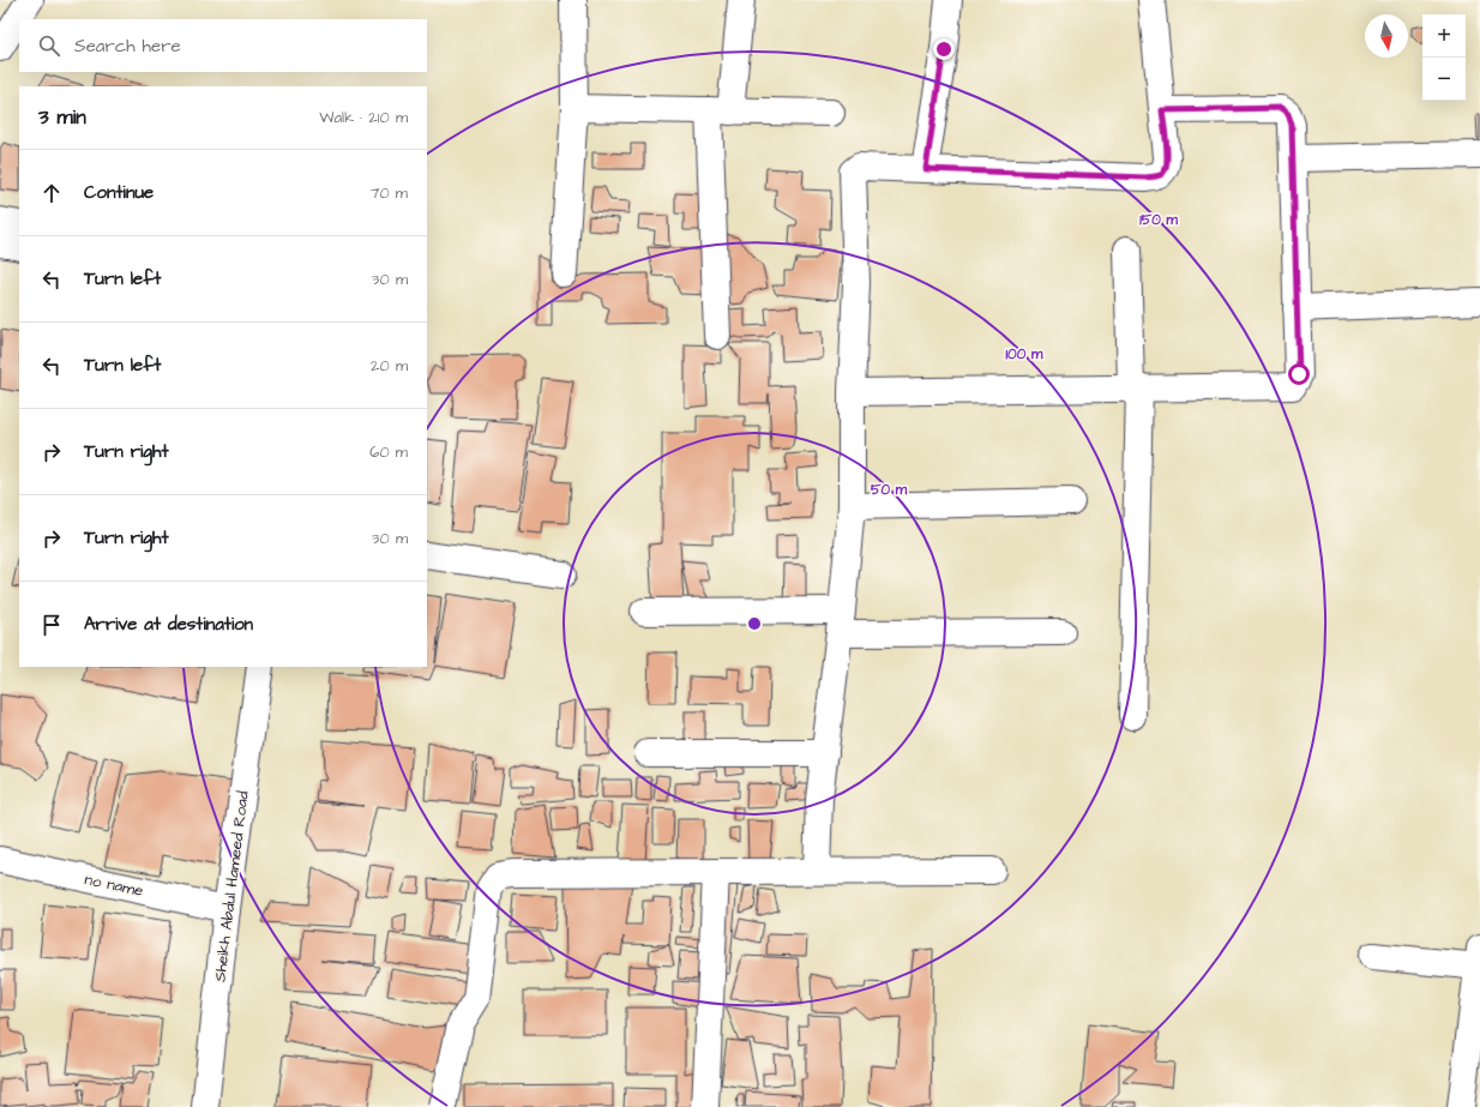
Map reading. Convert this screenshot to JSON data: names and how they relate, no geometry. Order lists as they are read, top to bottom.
{
  "streets": {
    "street": ["no name", "Sheikh Abdul Hameed Road"]
  },
  "crossings": [
    ["no name", "Sheikh Abdul Hameed Road"]
  ],
  "north": "bottom",
  "page": {
    "map_buttons": ["+", "−"],
    "search": "Search here",
    "heading": ["3 min", "Walk · 210 m"],
    "list": [
      ["Continue", "70 m"],
      ["Turn left", "30 m"],
      ["Turn left", "20 m"],
      ["Turn right", "60 m"],
      ["Turn right", "30 m"],
      "Arrive at destination"
    ]
  },
  "rings": ["150 m", "100 m", "50 m"]
}
